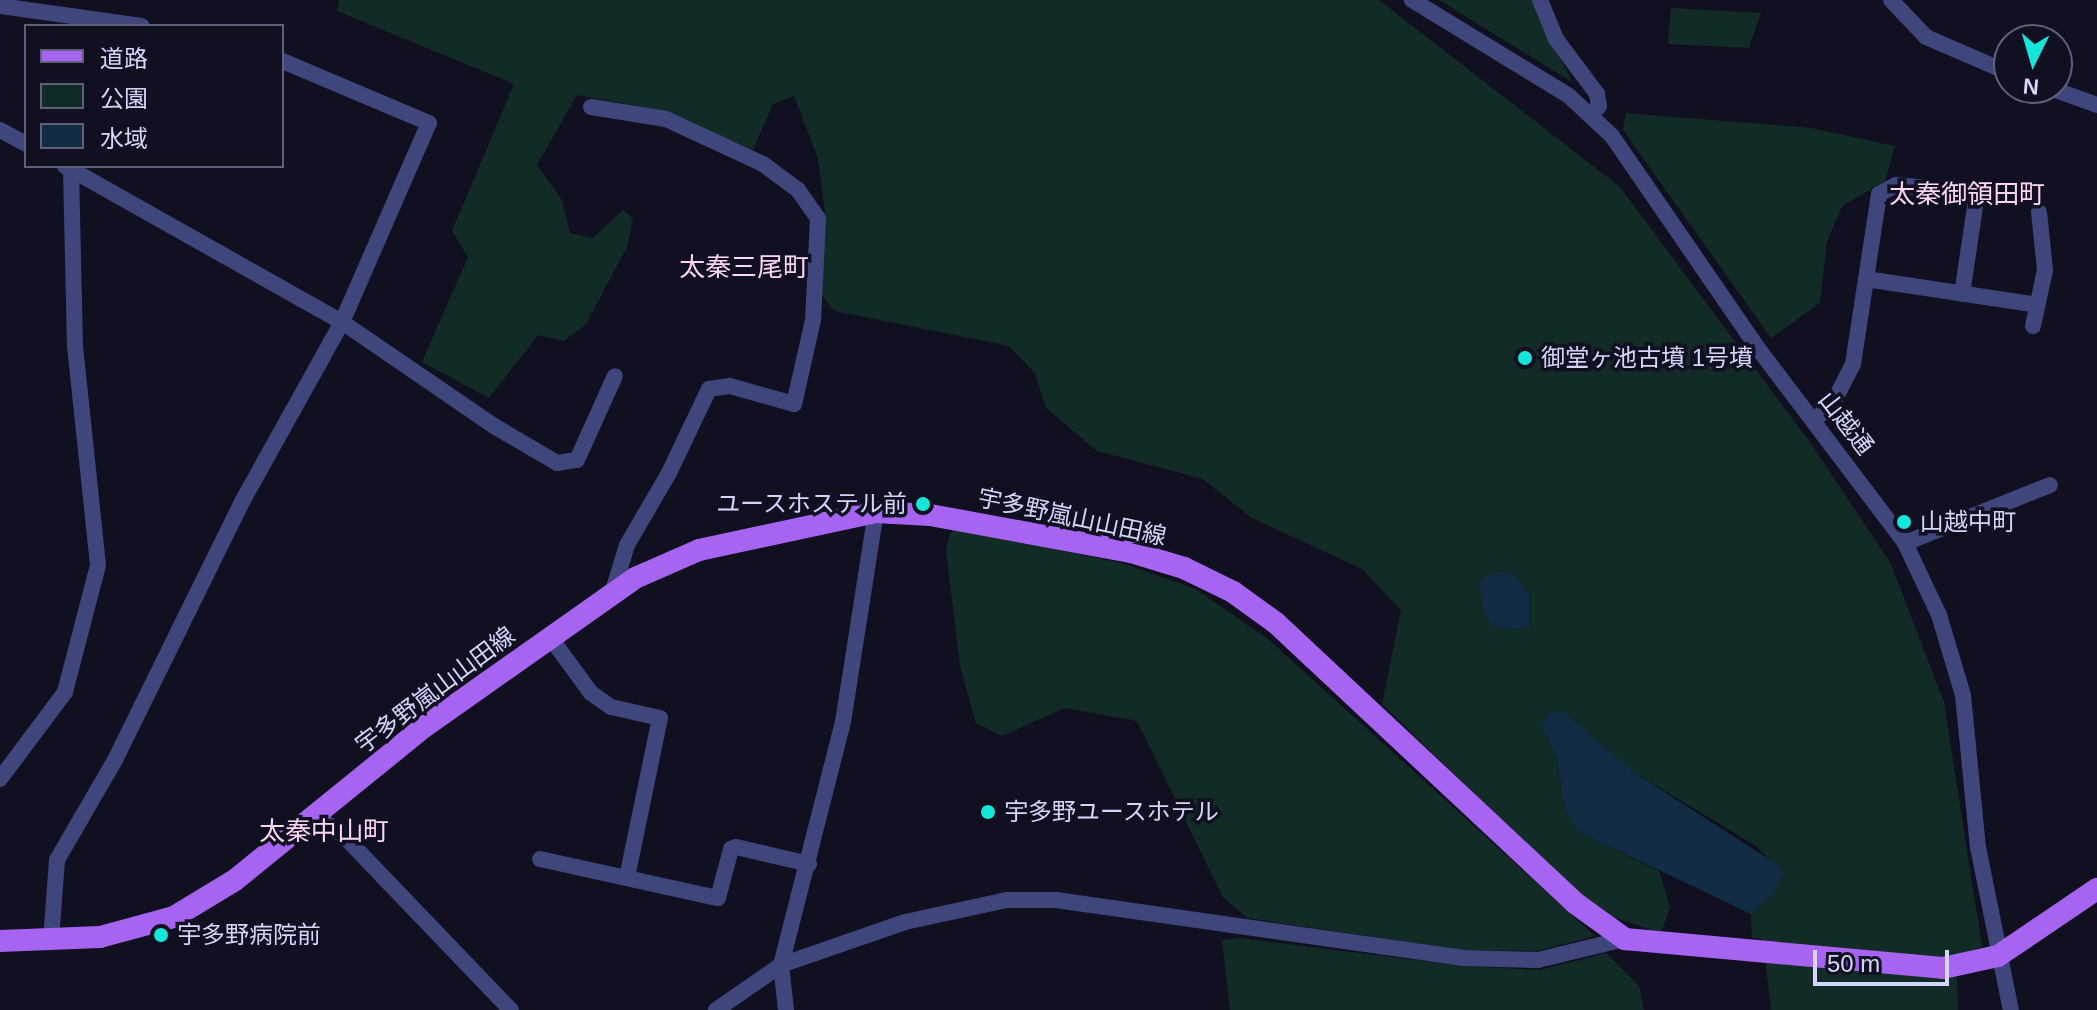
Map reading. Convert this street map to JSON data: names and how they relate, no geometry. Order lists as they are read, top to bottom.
{
  "streets": {
    "main road": ["宇多野嵐山山田線"],
    "street": ["山越通"]
  },
  "districts": ["太秦御領田町", "太秦三尾町", "太秦中山町"],
  "places": [
    "御堂ヶ池古墳 1号墳",
    "ユースホステル前",
    "山越中町",
    "宇多野ユースホテル",
    "宇多野病院前"
  ],
  "legend": ["道路", "公園", "水域"],
  "scale_bar": "50 m",
  "north": "bottom"
}
